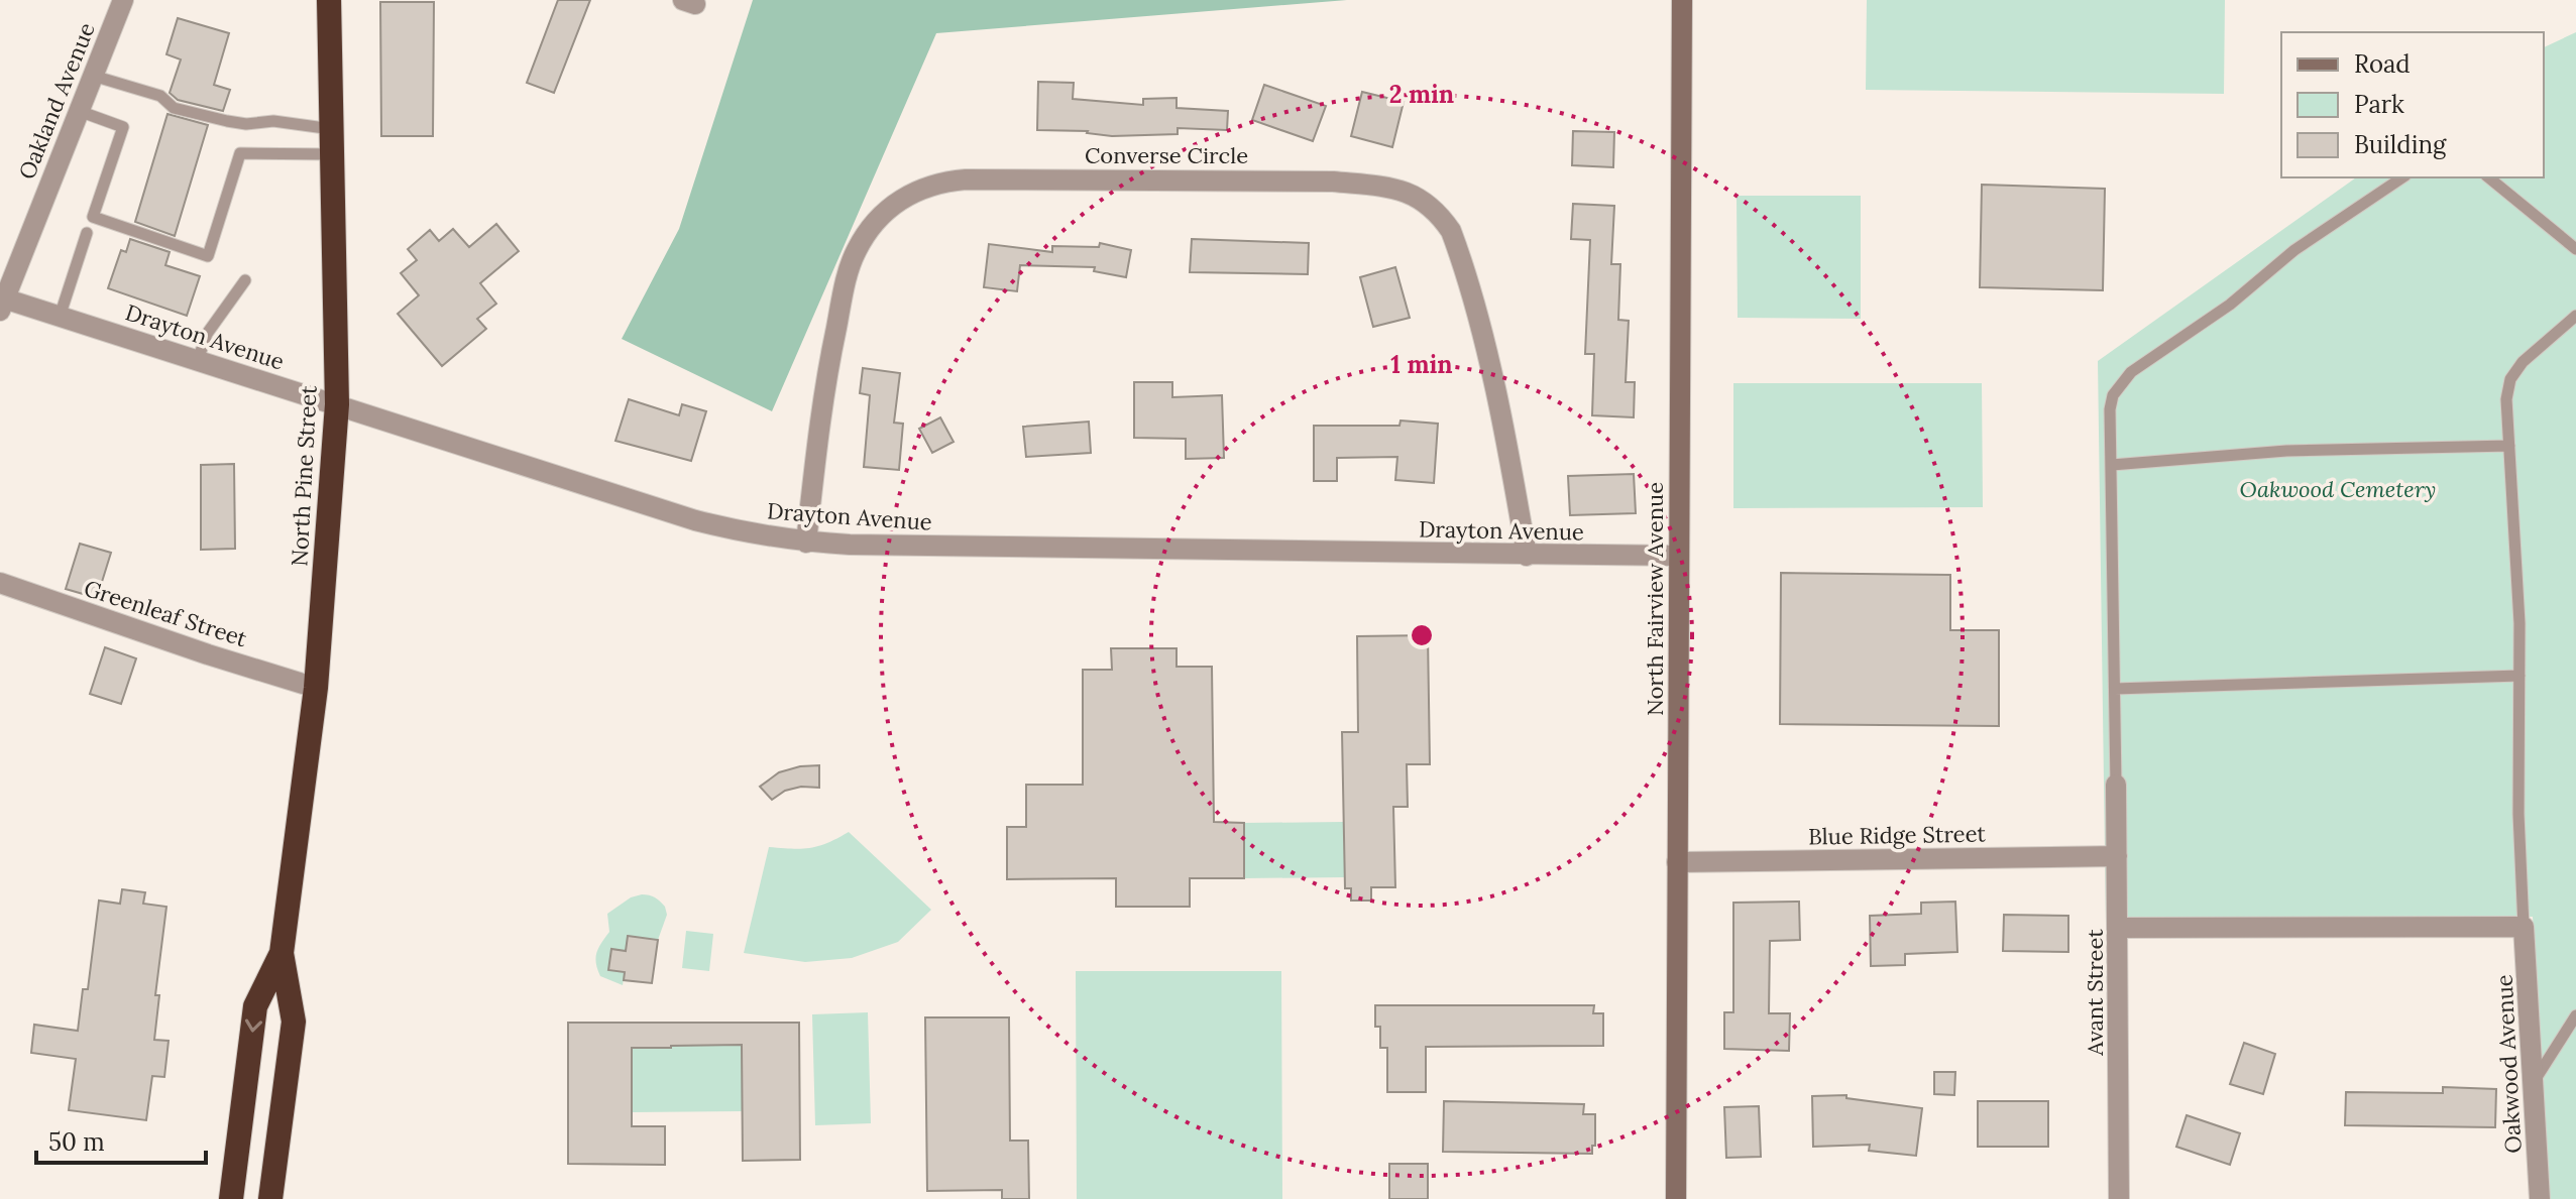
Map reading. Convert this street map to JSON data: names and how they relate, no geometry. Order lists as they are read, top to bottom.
{
  "streets": {
    "highway": ["North Pine Street"],
    "street": [
      "Oakland Avenue",
      "Converse Circle",
      "Drayton Avenue",
      "North Fairview Avenue",
      "Greenleaf Street",
      "Blue Ridge Street",
      "Avant Street",
      "Oakwood Avenue"
    ]
  },
  "crossings": [
    ["Oakland Avenue", "Drayton Avenue"],
    ["Converse Circle", "Drayton Avenue"],
    ["Drayton Avenue", "North Pine Street"],
    ["Drayton Avenue", "North Fairview Avenue"],
    ["North Pine Street", "Greenleaf Street"],
    ["North Fairview Avenue", "Blue Ridge Street"],
    ["Blue Ridge Street", "Avant Street"]
  ],
  "parks": ["Oakwood Cemetery"],
  "legend": ["Road", "Park", "Building"],
  "scale_bar": "50 m",
  "rings": ["2 min", "1 min"]
}
